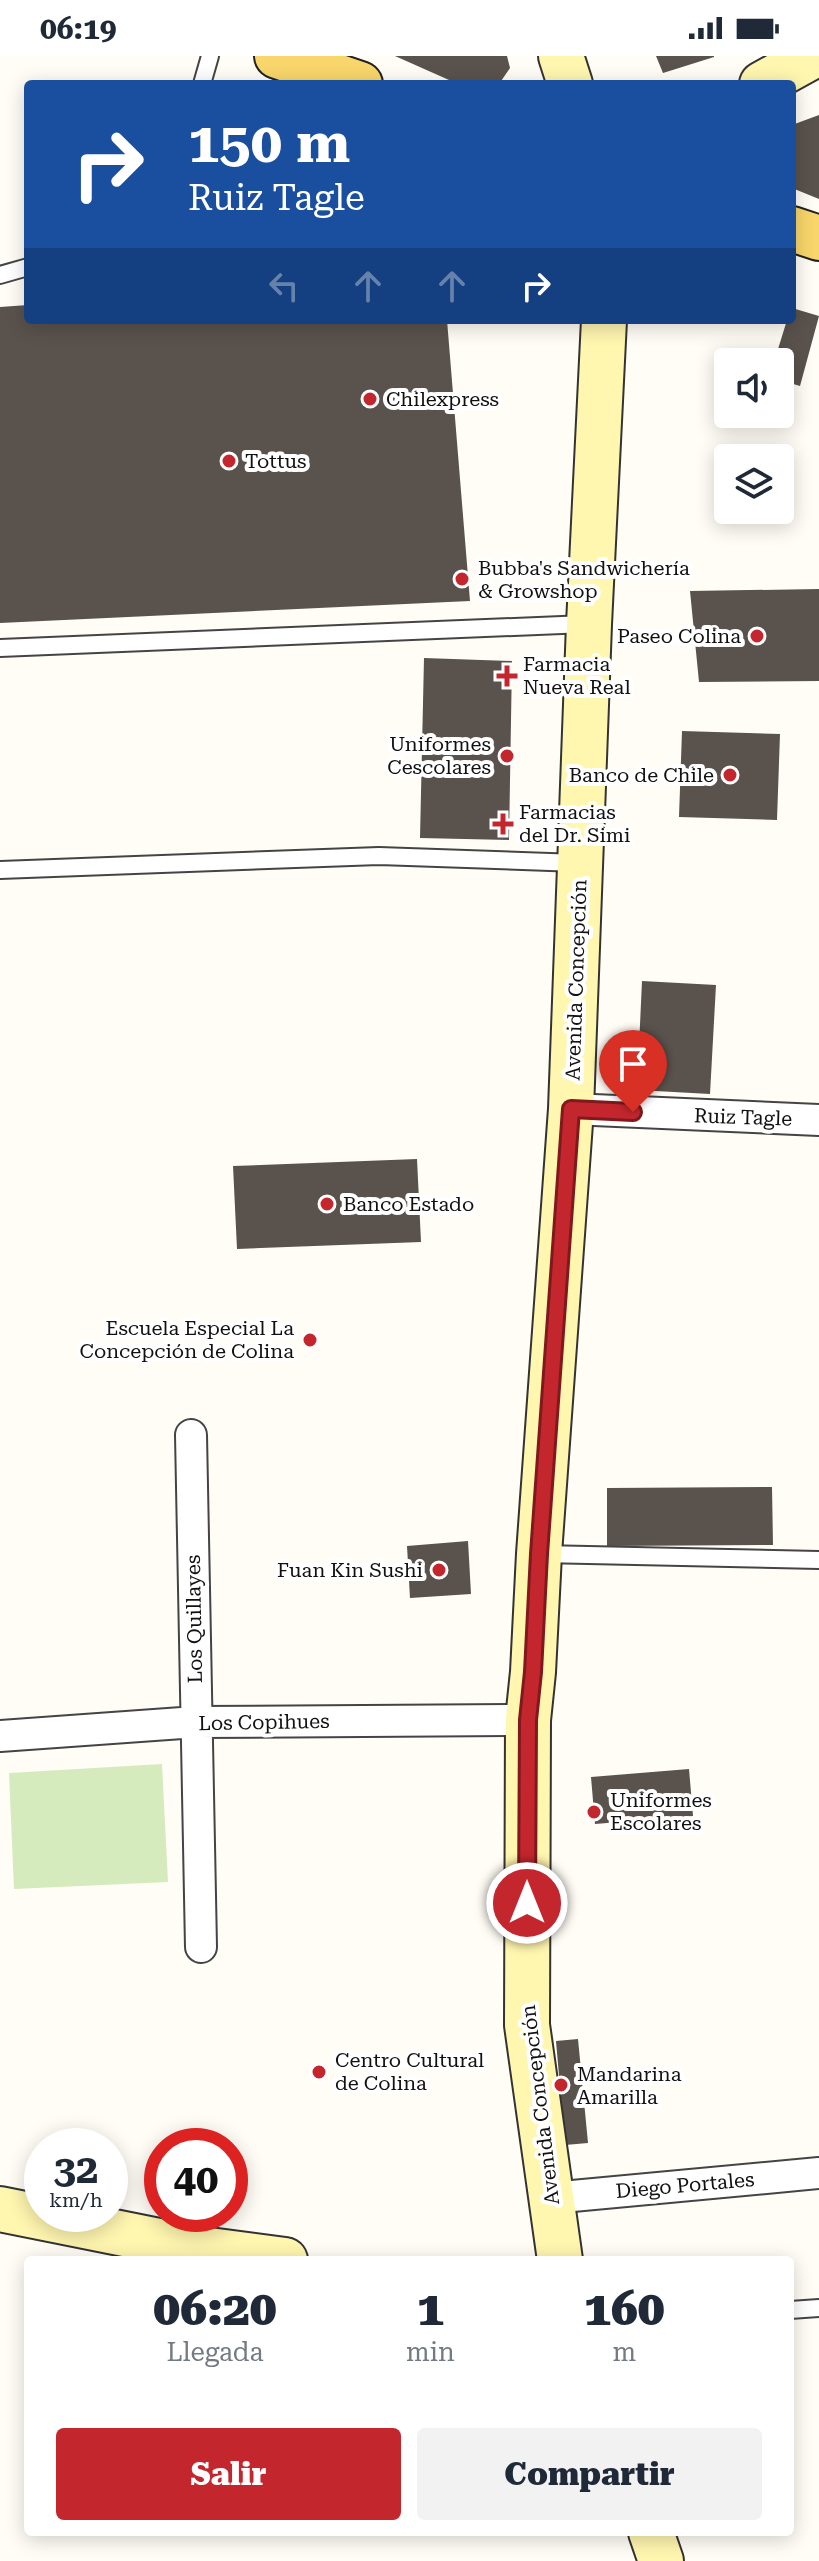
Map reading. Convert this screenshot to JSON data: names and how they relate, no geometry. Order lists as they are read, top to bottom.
{
  "streets": {
    "street": [
      "Avenida Concepción",
      "Ruiz Tagle",
      "Los Quillayes",
      "Los Copihues",
      "Diego Portales"
    ]
  },
  "crossings": [
    ["Avenida Concepción", "Ruiz Tagle"],
    ["Avenida Concepción", "Los Copihues"],
    ["Avenida Concepción", "Diego Portales"],
    ["Los Quillayes", "Los Copihues"]
  ],
  "places": {
    "other": [
      "Chilexpress",
      "Tottus",
      "Bubba's Sandwichería & Growshop",
      "Paseo Colina",
      "Uniformes Cescolares",
      "Banco de Chile",
      "Banco Estado",
      "Escuela Especial La Concepción de Colina",
      "Fuan Kin Sushi",
      "Uniformes Escolares",
      "Centro Cultural de Colina",
      "Mandarina Amarilla"
    ],
    "health": ["Farmacia Nueva Real", "Farmacias del Dr. Simi"]
  },
  "page": {
    "status": "06:19",
    "turn": ["150 m", "Ruiz Tagle"],
    "speed": "32 km/h",
    "limit": "40",
    "eta": [
      "06:20",
      "Llegada",
      "1",
      "min",
      "160",
      "m"
    ],
    "buttons": ["Salir", "Compartir"]
  }
}
